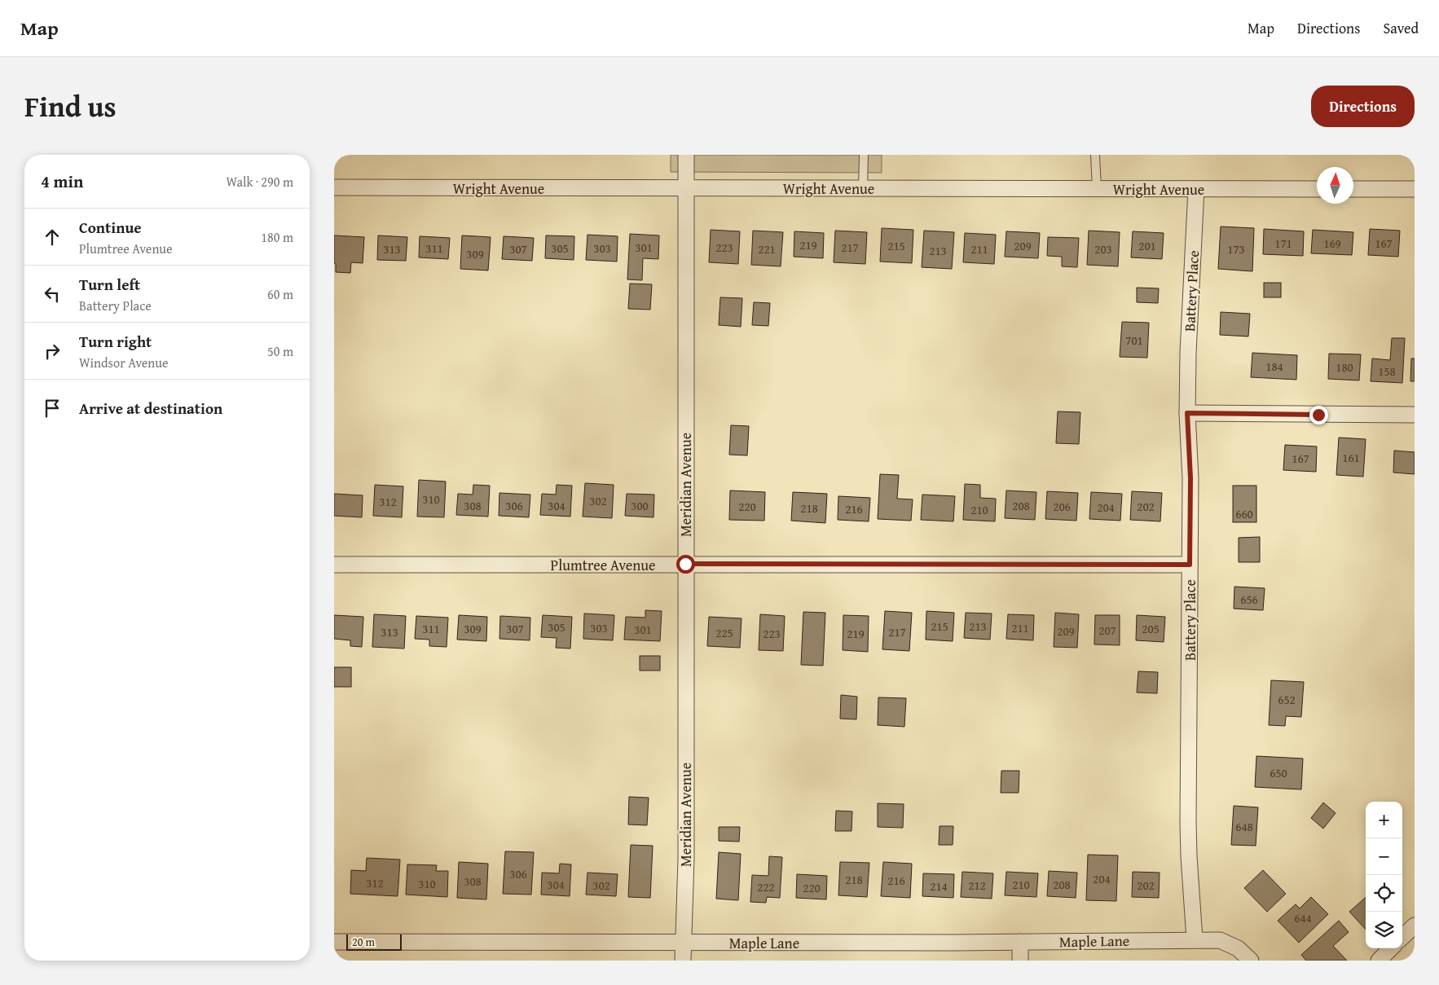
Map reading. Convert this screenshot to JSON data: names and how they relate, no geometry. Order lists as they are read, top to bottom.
{
  "streets": {
    "street": [
      "Wright Avenue",
      "Battery Place",
      "Meridian Avenue",
      "Plumtree Avenue",
      "Maple Lane"
    ]
  },
  "crossings": [
    ["Wright Avenue", "Battery Place"],
    ["Wright Avenue", "Meridian Avenue"],
    ["Battery Place", "Plumtree Avenue"],
    ["Battery Place", "Maple Lane"],
    ["Meridian Avenue", "Plumtree Avenue"],
    ["Meridian Avenue", "Maple Lane"]
  ],
  "house_numbers": [
    "171",
    "169",
    "167",
    "219",
    "215",
    "209",
    "201",
    "301",
    "223",
    "217",
    "311",
    "305",
    "303",
    "313",
    "307",
    "221",
    "211",
    "203",
    "173",
    "213",
    "309",
    "701",
    "184",
    "180",
    "158",
    "161",
    "167",
    "310",
    "302",
    "312",
    "308",
    "306",
    "304",
    "300",
    "208",
    "220",
    "206",
    "202",
    "204",
    "218",
    "216",
    "210",
    "660",
    "656",
    "215",
    "213",
    "305",
    "303",
    "211",
    "311",
    "309",
    "307",
    "205",
    "301",
    "207",
    "209",
    "313",
    "217",
    "225",
    "223",
    "219",
    "652",
    "650",
    "648",
    "306",
    "204",
    "218",
    "216",
    "308",
    "312",
    "310",
    "304",
    "210",
    "208",
    "302",
    "212",
    "202",
    "214",
    "222",
    "220",
    "644"
  ],
  "scale_bar": "20 m",
  "north": "top",
  "page": {
    "header": "Map",
    "nav": ["Map", "Directions", "Saved"],
    "title": "Find us",
    "buttons": "Directions",
    "heading": ["4 min", "Walk · 290 m"],
    "list": [
      ["Continue", "Plumtree Avenue", "180 m"],
      ["Turn left", "Battery Place", "60 m"],
      ["Turn right", "Windsor Avenue", "50 m"],
      "Arrive at destination"
    ],
    "map_buttons": ["+", "−"],
    "scale": "20 m"
  }
}
